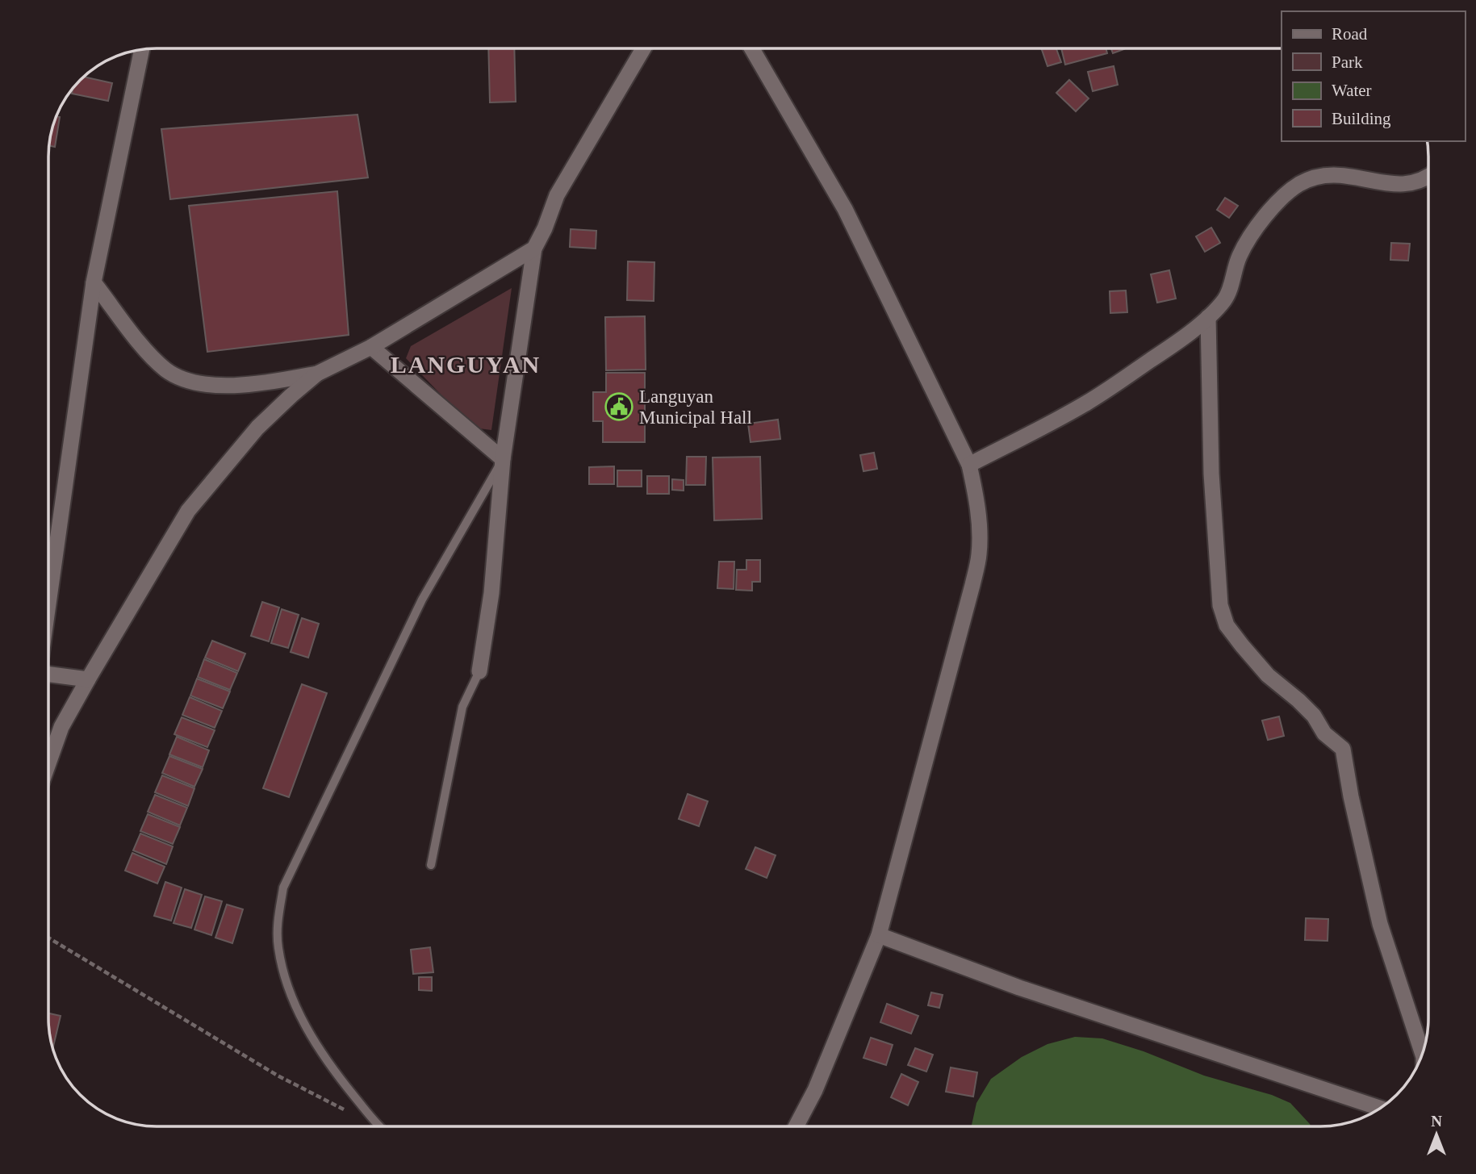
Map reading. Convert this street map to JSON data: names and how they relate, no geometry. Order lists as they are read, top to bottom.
{
  "districts": ["LANGUYAN"],
  "places": {
    "public building": ["Languyan Municipal Hall"]
  },
  "legend": [
    "Road",
    "Park",
    "Water",
    "Building"
  ],
  "north": "top"
}
